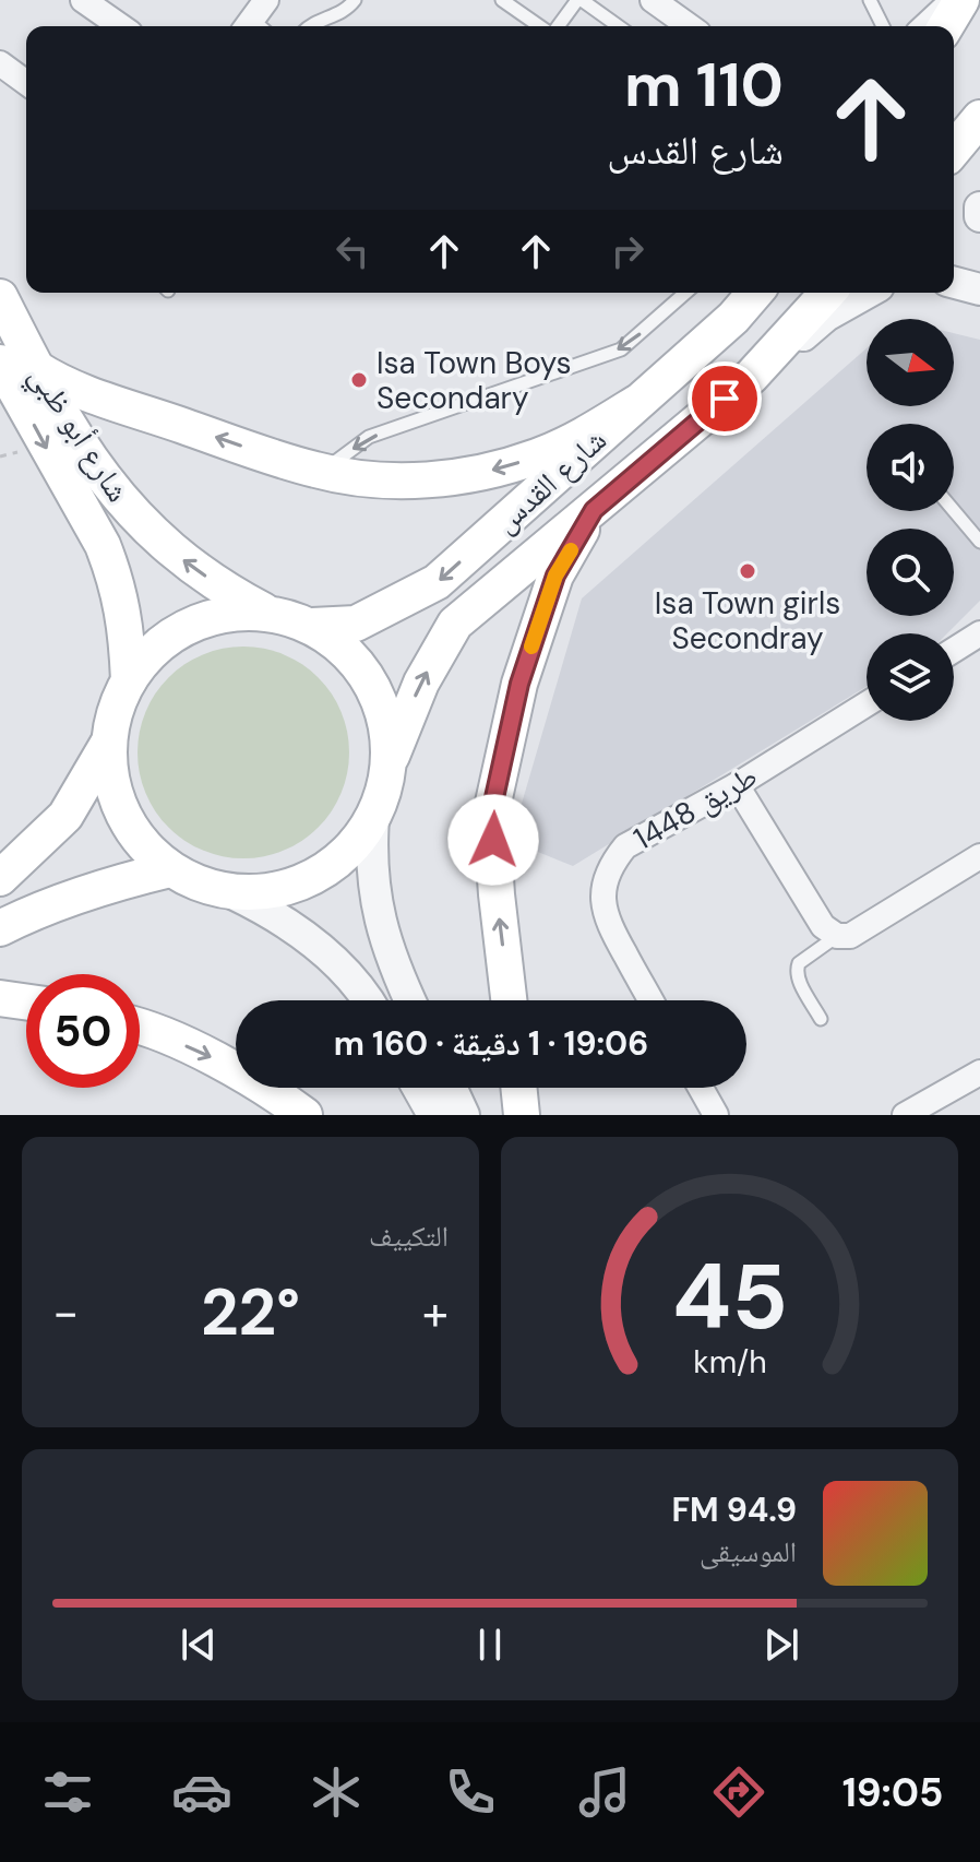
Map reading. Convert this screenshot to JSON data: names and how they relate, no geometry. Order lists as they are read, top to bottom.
{
  "streets": {
    "main road": ["شارع أبو ظبي", "شارع القدس"],
    "street": ["طريق 1448"]
  },
  "crossings": [
    ["شارع أبو ظبي", "شارع القدس"]
  ],
  "places": ["Isa Town Boys Secondary", "Isa Town girls Secondray"],
  "north": "right",
  "page": {
    "turn": ["110 m", "شارع القدس"],
    "limit": "50",
    "trip": "19:06 · 1 دقيقة · 160 m",
    "tile": "التكييف",
    "heat": ["−", "22°", "+"],
    "song": ["94.9 FM", "الموسيقى"],
    "tabs": "19:05",
    "gauge": ["45", "km/h"]
  }
}
